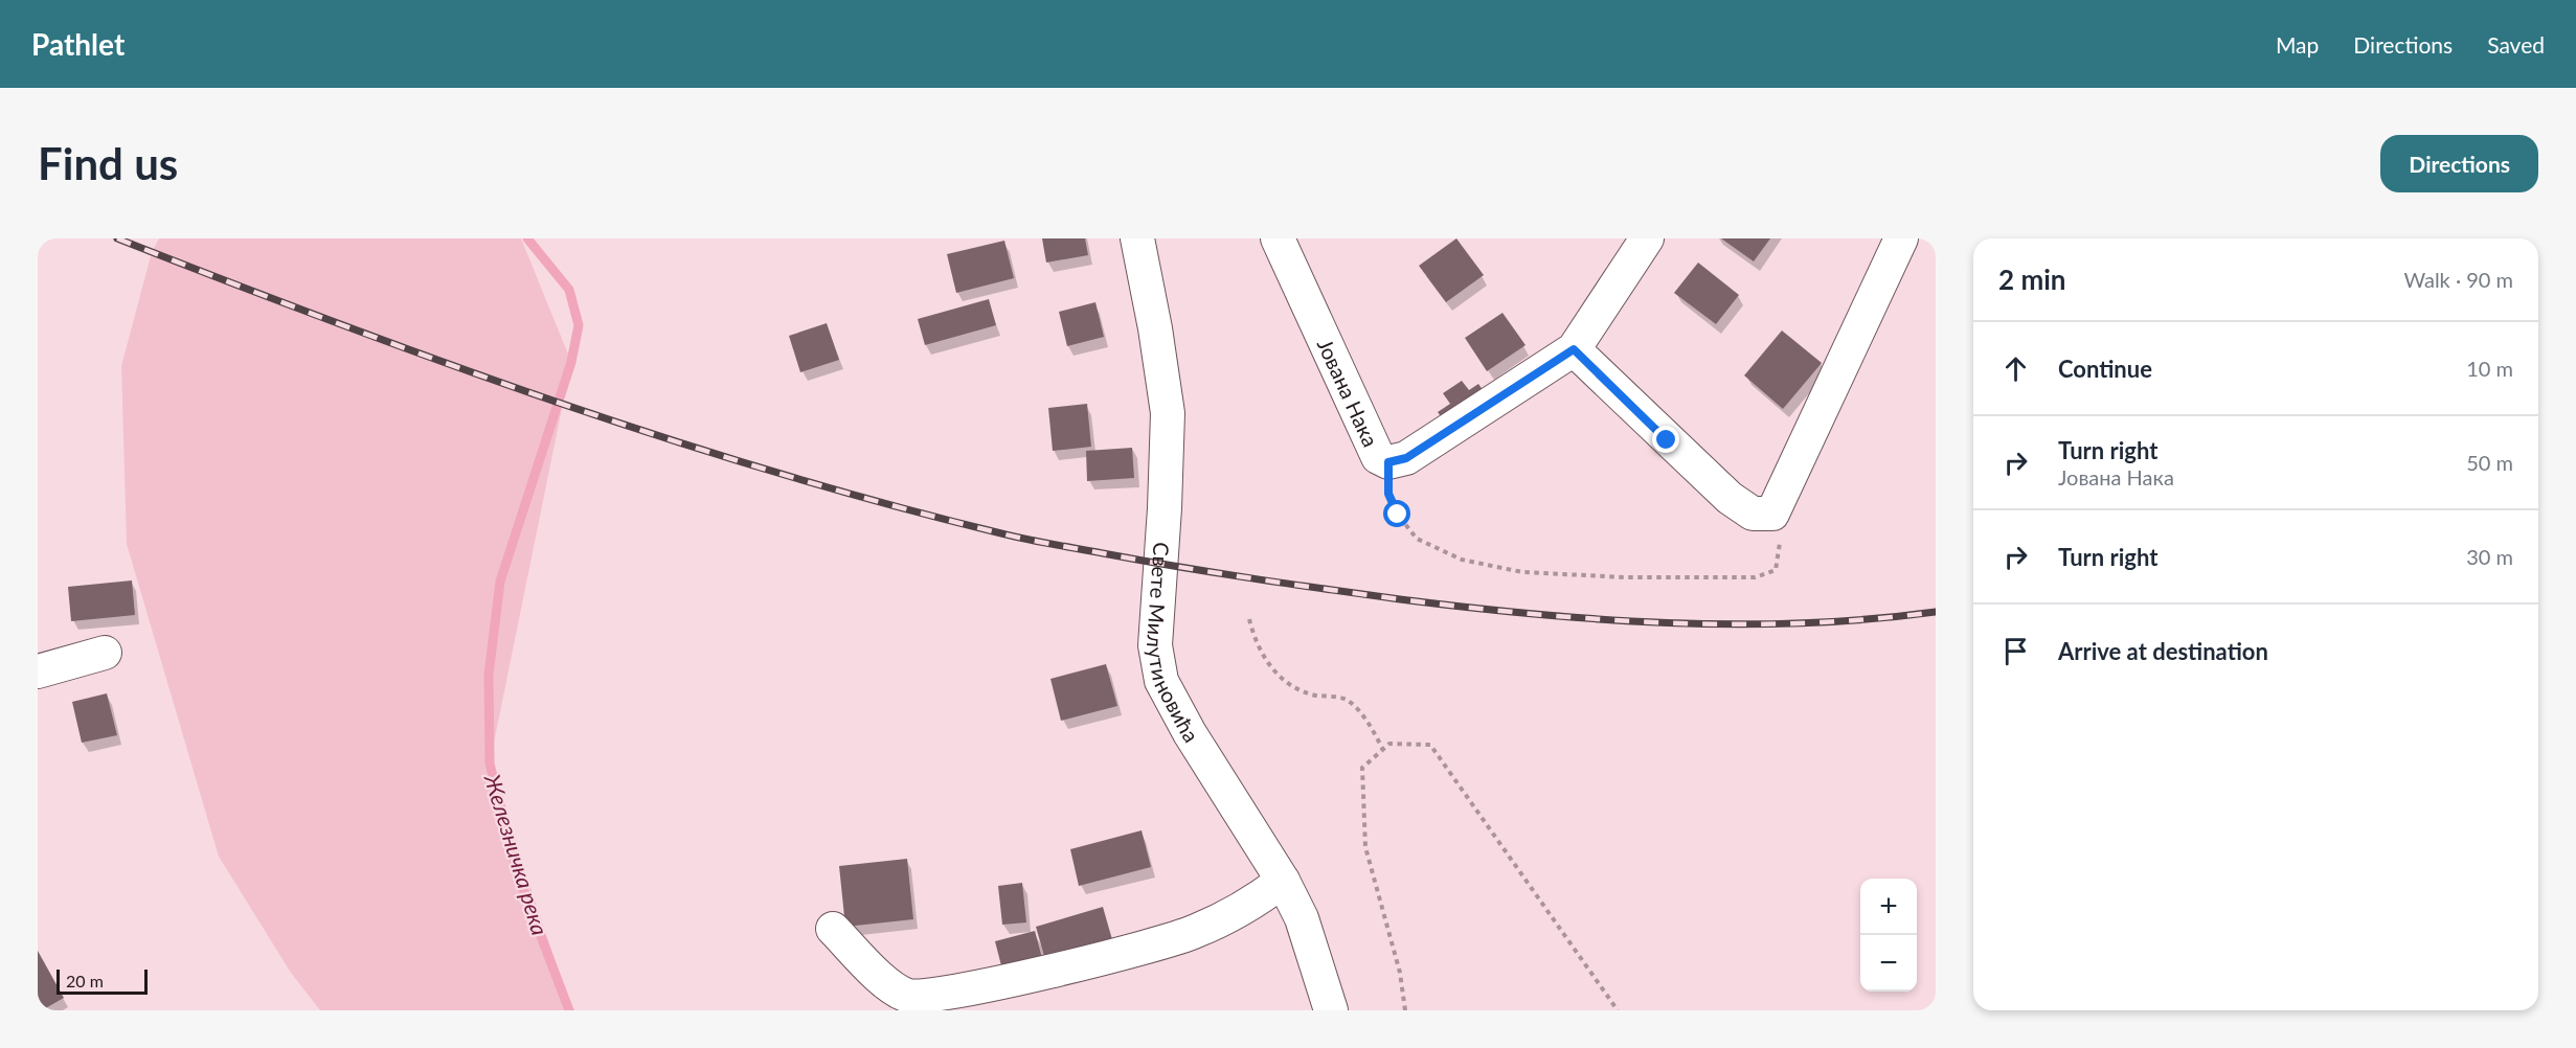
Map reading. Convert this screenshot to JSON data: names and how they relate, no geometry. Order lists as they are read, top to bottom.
{
  "streets": {
    "street": ["Јована Нака", "Свете Милутиновића"]
  },
  "water": ["Железничка река"],
  "scale_bar": "20 m",
  "page": {
    "header": "Pathlet",
    "nav": ["Map", "Directions", "Saved"],
    "buttons": "Directions",
    "title": "Find us",
    "heading": ["2 min", "Walk · 90 m"],
    "list": [
      ["Continue", "10 m"],
      ["Turn right", "Јована Нака", "50 m"],
      ["Turn right", "30 m"],
      "Arrive at destination"
    ],
    "map_buttons": ["+", "−"],
    "scale": "20 m"
  }
}
